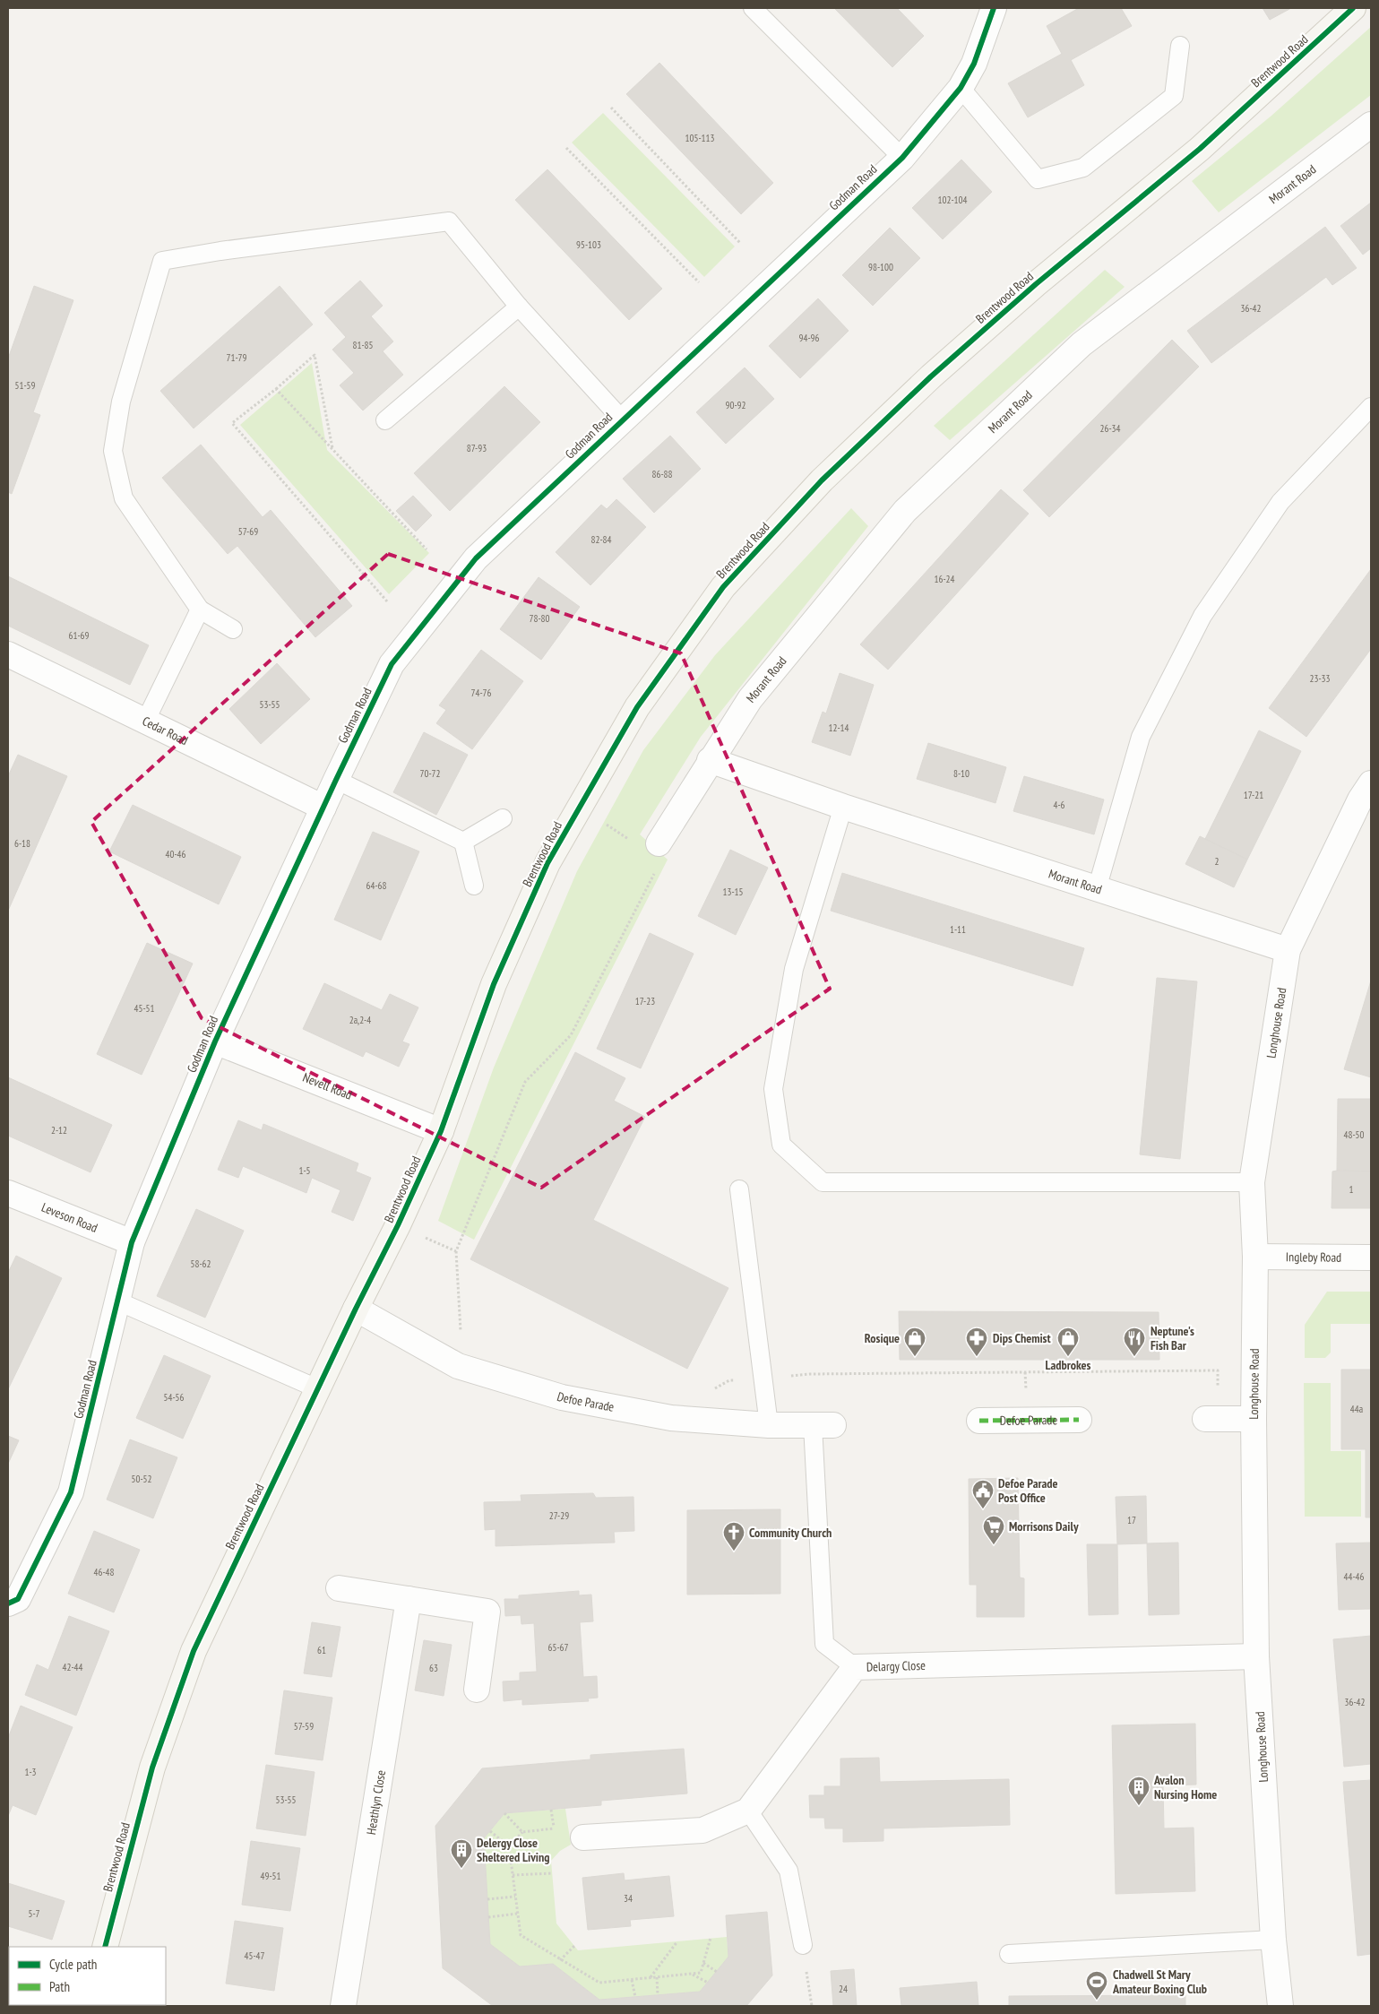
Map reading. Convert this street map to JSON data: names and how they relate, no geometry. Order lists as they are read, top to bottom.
{
  "streets": {
    "street": [
      "Brentwood Road",
      "Morant Road",
      "Godman Road",
      "Cedar Road",
      "Longhouse Road",
      "Nevell Road",
      "Leveson Road",
      "Ingleby Road",
      "Defoe Parade",
      "Delargy Close",
      "Heathlyn Close"
    ]
  },
  "crossings": [
    ["Brentwood Road", "Nevell Road"],
    ["Brentwood Road", "Defoe Parade"],
    ["Morant Road", "Longhouse Road"],
    ["Godman Road", "Cedar Road"],
    ["Godman Road", "Nevell Road"],
    ["Godman Road", "Leveson Road"],
    ["Longhouse Road", "Ingleby Road"],
    ["Longhouse Road", "Delargy Close"]
  ],
  "places": {
    "shop": ["Rosique", "Ladbrokes"],
    "pharmacy": ["Dips Chemist"],
    "restaurant": ["Neptune's Fish Bar"],
    "public building": ["Defoe Parade Post Office"],
    "supermarket": ["Morrisons Daily"],
    "church": ["Community Church"],
    "building": ["Avalon Nursing Home", "Delergy Close Sheltered Living"],
    "sports": ["Chadwell St Mary Amateur Boxing Club"]
  },
  "house_numbers": [
    "105-113",
    "102-104",
    "95-103",
    "98-100",
    "36-42",
    "94-96",
    "81-85",
    "71-79",
    "51-59",
    "90-92",
    "26-34",
    "87-93",
    "86-88",
    "57-69",
    "82-84",
    "16-24",
    "78-80",
    "61-69",
    "23-33",
    "74-76",
    "53-55",
    "12-14",
    "70-72",
    "8-10",
    "17-21",
    "4-6",
    "6-18",
    "40-46",
    "2",
    "64-68",
    "13-15",
    "1-11",
    "17-23",
    "45-51",
    "2a,2-4",
    "2-12",
    "48-50",
    "1-5",
    "1",
    "58-62",
    "54-56",
    "44a",
    "50-52",
    "27-29",
    "17",
    "46-48",
    "44-46",
    "65-67",
    "61",
    "42-44",
    "63",
    "36-42",
    "57-59",
    "1-3",
    "53-55",
    "49-51",
    "34",
    "5-7",
    "45-47",
    "24"
  ],
  "legend": ["Cycle path", "Path"]
}
